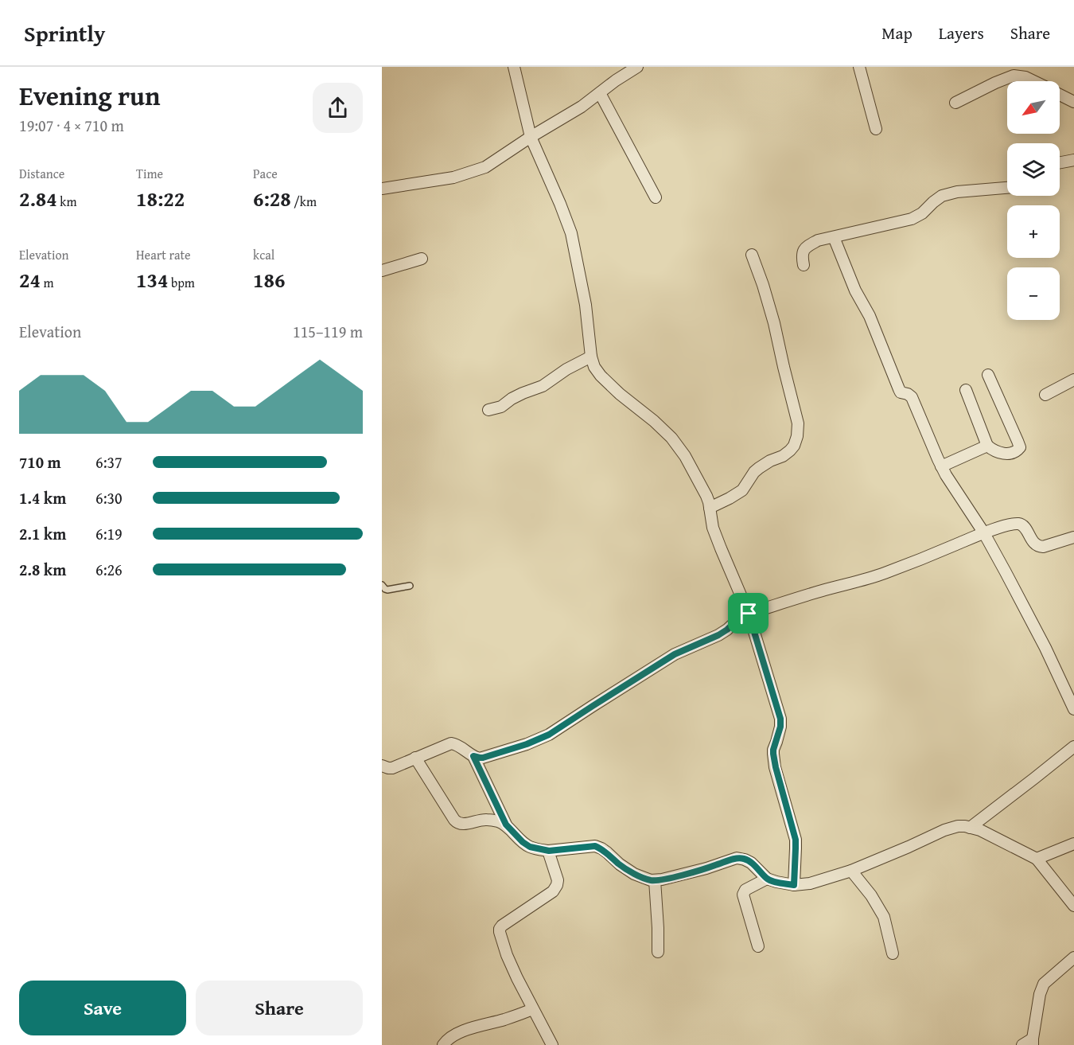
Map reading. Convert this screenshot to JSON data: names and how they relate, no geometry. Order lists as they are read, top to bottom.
{
  "north": "bottom left",
  "page": {
    "header": "Sprintly",
    "nav": ["Map", "Layers", "Share"],
    "heading": ["Evening run", "19:07 · 4 × 710 m"],
    "map_buttons": ["+", "−"],
    "stats": [
      ["Distance", "2.84 km"],
      ["Time", "18:22"],
      ["Pace", "6:28 /km"],
      ["Elevation", "24 m"],
      ["Heart rate", "134 bpm"],
      ["kcal", "186"]
    ],
    "chart": ["Elevation", "115–119 m"],
    "list": [
      {
        "name": "710 m",
        "note": "6:37"
      },
      {
        "name": "1.4 km",
        "note": "6:30"
      },
      {
        "name": "2.1 km",
        "note": "6:19"
      },
      {
        "name": "2.8 km",
        "note": "6:26"
      }
    ],
    "buttons": ["Save", "Share"]
  }
}
